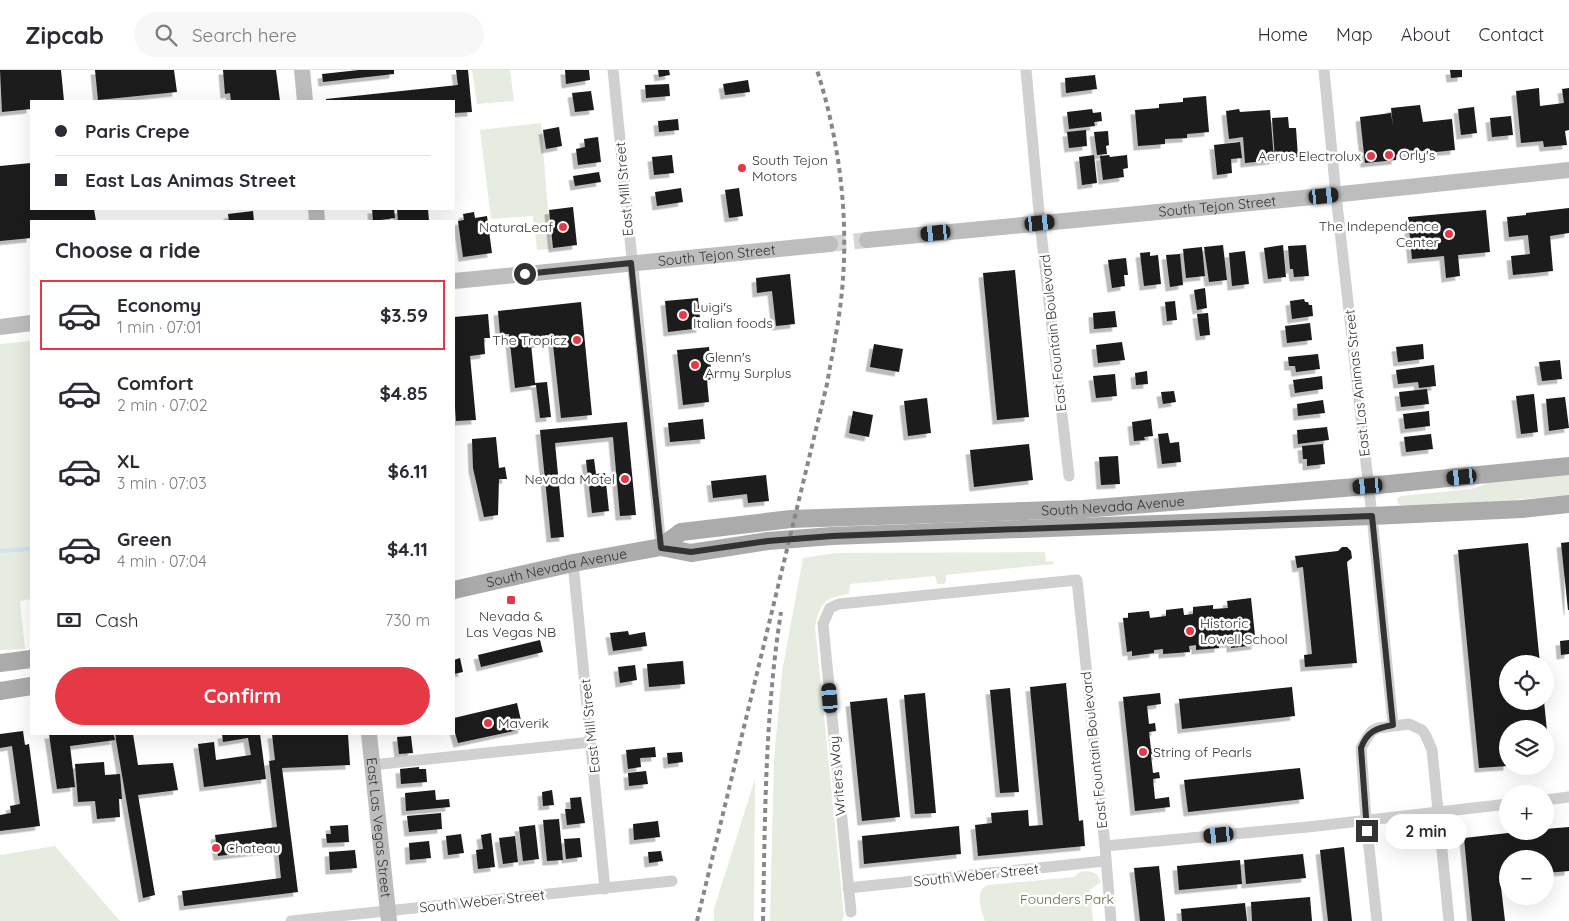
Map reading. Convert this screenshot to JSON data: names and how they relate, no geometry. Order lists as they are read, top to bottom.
{
  "streets": {
    "main road": ["South Nevada Avenue"],
    "street": [
      "East Mill Street",
      "South Tejon Street",
      "East Fountain Boulevard",
      "East Las Animas Street",
      "Writers Way",
      "East Las Vegas Street",
      "South Weber Street"
    ]
  },
  "crossings": [
    ["East Mill Street", "South Tejon Street"],
    ["East Mill Street", "South Nevada Avenue"],
    ["East Mill Street", "South Weber Street"],
    ["South Tejon Street", "East Fountain Boulevard"],
    ["South Tejon Street", "East Las Animas Street"],
    ["East Fountain Boulevard", "Writers Way"],
    ["East Fountain Boulevard", "South Weber Street"],
    ["East Las Animas Street", "South Nevada Avenue"],
    ["Writers Way", "South Weber Street"],
    ["East Las Vegas Street", "South Weber Street"]
  ],
  "parks": ["Founders Park"],
  "places": {
    "other": [
      "Orly's",
      "Aerus Electrolux",
      "South Tejon Motors",
      "NaturaLeaf",
      "The Independence Center",
      "Luigi's Italian foods",
      "The Tropicz",
      "Glenn's Army Surplus",
      "Nevada Motel",
      "Historic Lowell School",
      "Maverik",
      "String of Pearls",
      "Chateau"
    ],
    "transit": ["Nevada & Las Vegas NB"]
  },
  "page": {
    "header": "Zipcab",
    "search": "Search here",
    "nav": [
      "Home",
      "Map",
      "About",
      "Contact"
    ],
    "banner": ["Paris Crepe", "East Las Animas Street"],
    "heading": "Choose a ride",
    "list": [
      {
        "name": "Economy",
        "note": "1 min · 07:01",
        "value": "$3.59"
      },
      {
        "name": "Comfort",
        "note": "2 min · 07:02",
        "value": "$4.85"
      },
      {
        "name": "XL",
        "note": "3 min · 07:03",
        "value": "$6.11"
      },
      {
        "name": "Green",
        "note": "4 min · 07:04",
        "value": "$4.11"
      }
    ],
    "pay": ["Cash", "730 m"],
    "map_buttons": ["+", "−"],
    "buttons": "Confirm",
    "bubble": "2 min"
  }
}
